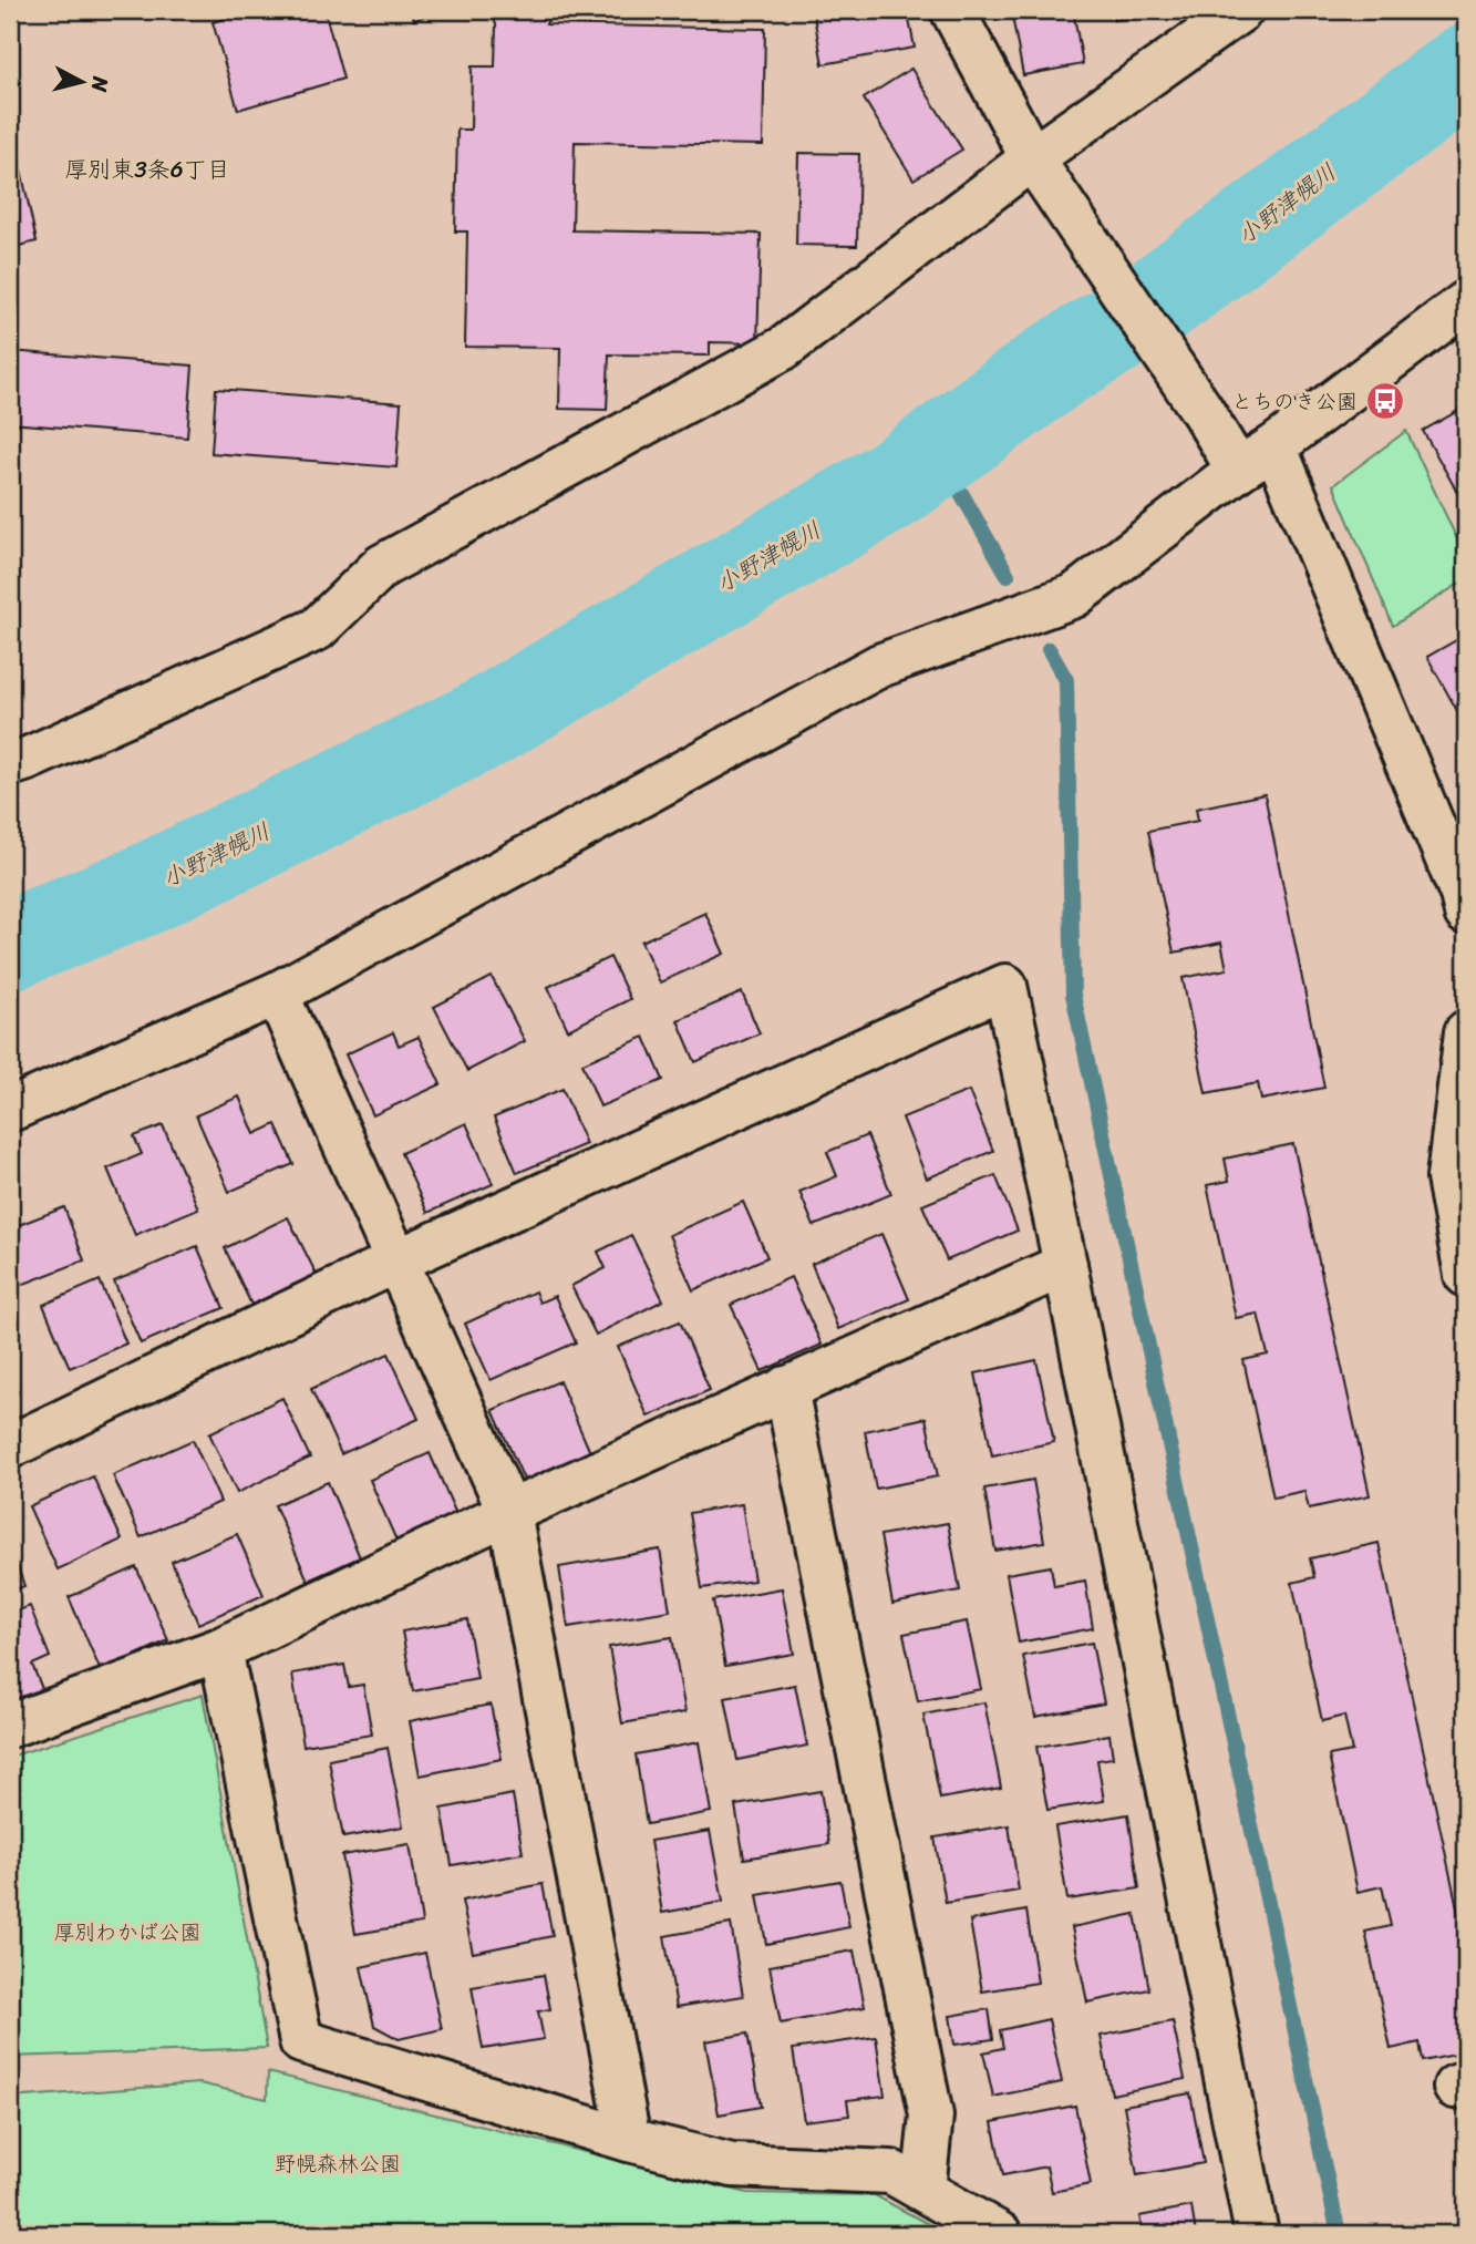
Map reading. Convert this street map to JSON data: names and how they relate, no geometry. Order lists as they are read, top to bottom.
{
  "districts": ["厚別東3条6丁目"],
  "water": ["小野津幌川"],
  "parks": ["厚別わかば公園", "野幌森林公園"],
  "places": {
    "bus stop": ["とちのき公園"]
  },
  "north": "right"
}
